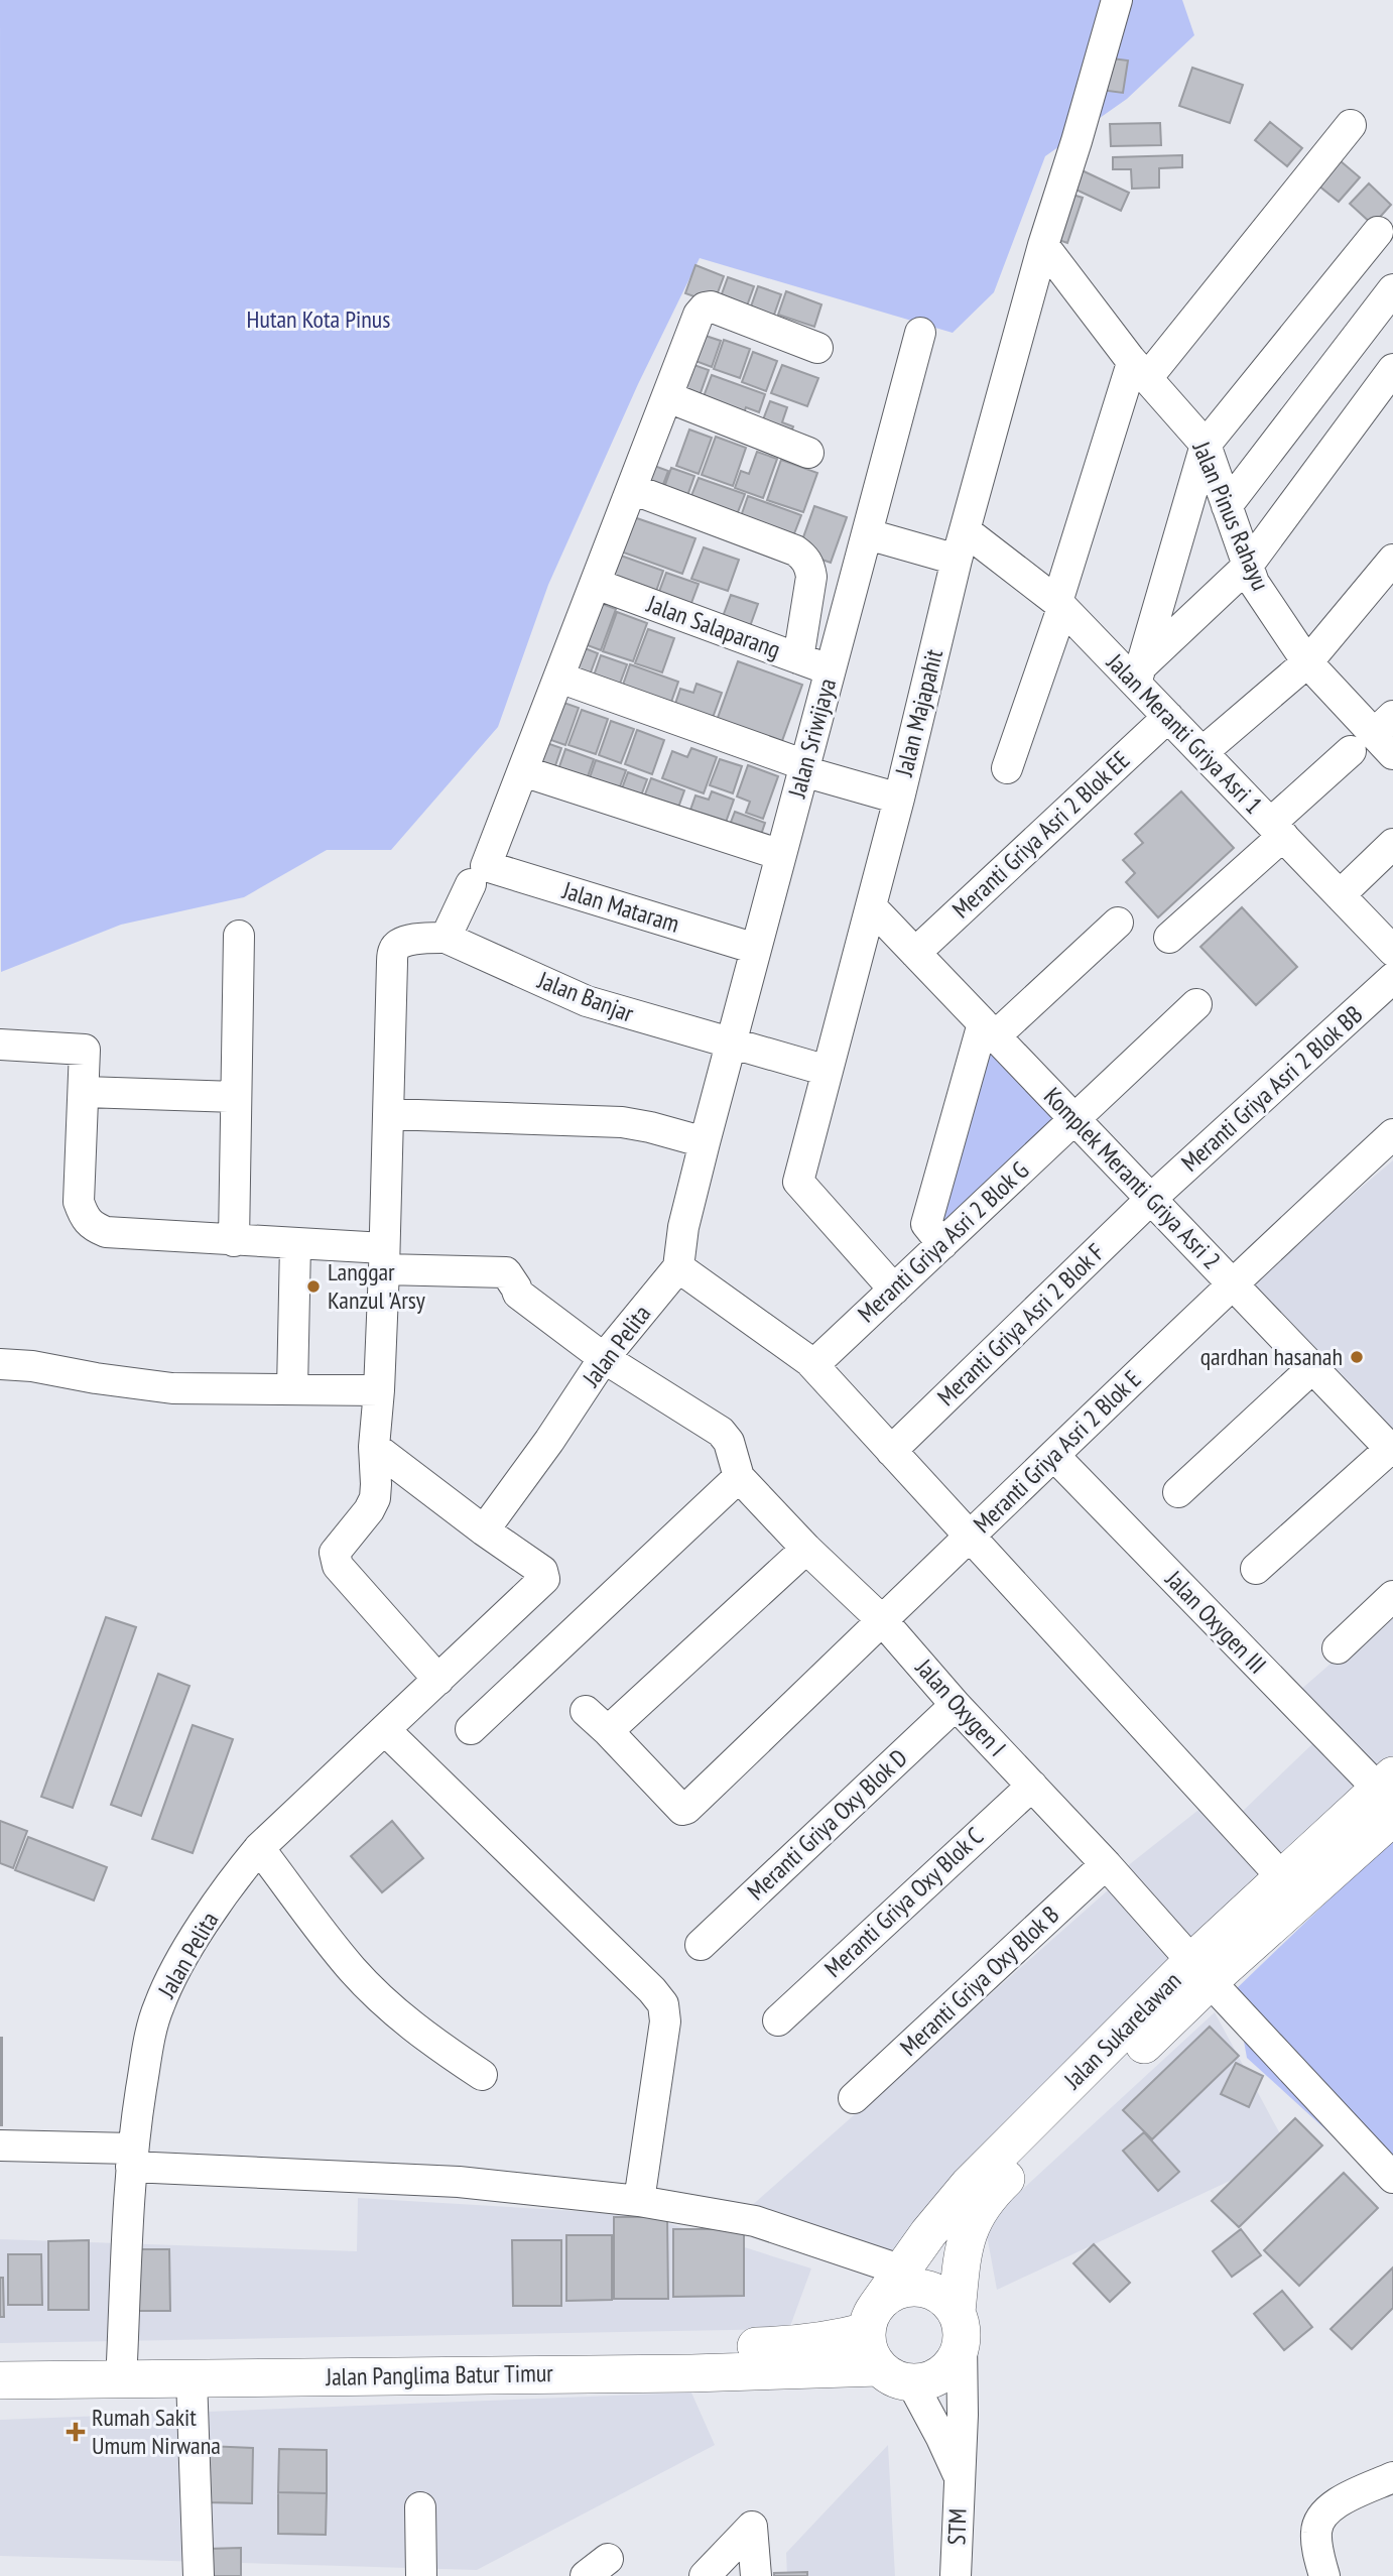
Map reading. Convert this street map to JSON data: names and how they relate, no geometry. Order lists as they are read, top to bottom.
{
  "streets": {
    "main road": ["Jalan Sukarelawan", "Jalan Panglima Batur Timur"],
    "street": [
      "Jalan Pinus Rahayu",
      "Jalan Salaparang",
      "Jalan Majapahit",
      "Jalan Meranti Griya Asri 1",
      "Jalan Sriwijaya",
      "Meranti Griya Asri 2 Blok EE",
      "Jalan Mataram",
      "Jalan Banjar",
      "Meranti Griya Asri 2 Blok BB",
      "Komplek Meranti Griya Asri 2",
      "Meranti Griya Asri 2 Blok G",
      "Meranti Griya Asri 2 Blok F",
      "Jalan Pelita",
      "Meranti Griya Asri 2 Blok E",
      "Jalan Oxygen III",
      "Jalan Oxygen I",
      "Meranti Griya Oxy Blok D",
      "Meranti Griya Oxy Blok C",
      "Meranti Griya Oxy Blok B",
      "STM"
    ]
  },
  "crossings": [
    ["Jalan Pinus Rahayu", "Jalan Majapahit"],
    ["Jalan Salaparang", "Jalan Sriwijaya"],
    ["Jalan Majapahit", "Jalan Meranti Griya Asri 1"],
    ["Jalan Majapahit", "Jalan Banjar"],
    ["Jalan Majapahit", "Komplek Meranti Griya Asri 2"],
    ["Jalan Majapahit", "Meranti Griya Asri 2 Blok G"],
    ["Jalan Meranti Griya Asri 1", "Meranti Griya Asri 2 Blok EE"],
    ["Jalan Sriwijaya", "Jalan Mataram"],
    ["Jalan Sriwijaya", "Jalan Banjar"],
    ["Meranti Griya Asri 2 Blok EE", "Komplek Meranti Griya Asri 2"],
    ["Meranti Griya Asri 2 Blok BB", "Komplek Meranti Griya Asri 2"],
    ["Meranti Griya Asri 2 Blok BB", "Meranti Griya Asri 2 Blok F"],
    ["Komplek Meranti Griya Asri 2", "Meranti Griya Asri 2 Blok G"],
    ["Komplek Meranti Griya Asri 2", "Meranti Griya Asri 2 Blok F"],
    ["Komplek Meranti Griya Asri 2", "Meranti Griya Asri 2 Blok E"],
    ["Jalan Pelita", "Jalan Oxygen I"],
    ["Jalan Pelita", "Jalan Panglima Batur Timur"],
    ["Meranti Griya Asri 2 Blok E", "Jalan Oxygen III"],
    ["Meranti Griya Asri 2 Blok E", "Jalan Oxygen I"],
    ["Jalan Oxygen III", "Jalan Sukarelawan"],
    ["Jalan Oxygen I", "Meranti Griya Oxy Blok D"],
    ["Jalan Oxygen I", "Meranti Griya Oxy Blok C"],
    ["Jalan Oxygen I", "Meranti Griya Oxy Blok B"],
    ["Jalan Oxygen I", "Jalan Sukarelawan"],
    ["Jalan Sukarelawan", "Jalan Panglima Batur Timur"],
    ["Jalan Sukarelawan", "STM"],
    ["Jalan Panglima Batur Timur", "STM"]
  ],
  "parks": ["Hutan Kota Pinus"],
  "places": {
    "other": ["Langgar Kanzul 'Arsy", "qardhan hasanah"],
    "health": ["Rumah Sakit Umum Nirwana"]
  }
}
